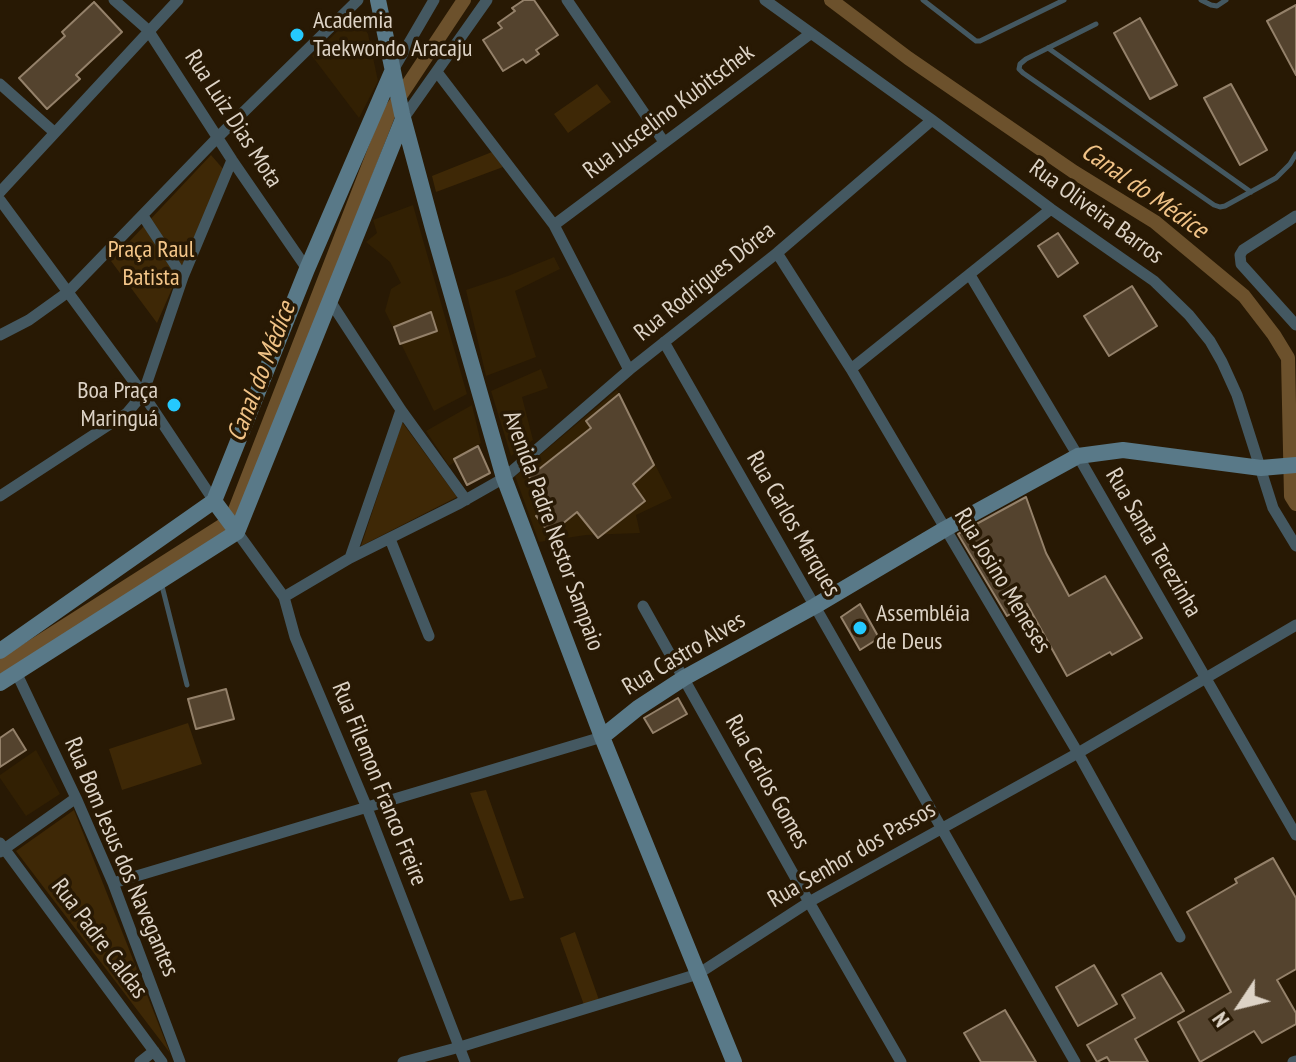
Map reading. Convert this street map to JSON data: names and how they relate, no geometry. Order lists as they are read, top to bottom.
{
  "streets": {
    "street": [
      "Rua Juscelino Kubitschek",
      "Rua Luiz Dias Mota",
      "Rua Oliveira Barros",
      "Rua Rodrigues Dórea",
      "Rua Carlos Marques",
      "Avenida Padre Nestor Sampaio",
      "Rua Santa Terezinha",
      "Rua Josino Meneses",
      "Rua Castro Alves",
      "Rua Carlos Gomes",
      "Rua Filemon Franco Freire",
      "Rua Senhor dos Passos",
      "Rua Bom Jesus dos Navegantes",
      "Rua Padre Caldas"
    ]
  },
  "crossings": [
    ["Rua Juscelino Kubitschek", "Rua Oliveira Barros"],
    ["Rua Oliveira Barros", "Rua Rodrigues Dórea"],
    ["Rua Oliveira Barros", "Rua Castro Alves"],
    ["Rua Rodrigues Dórea", "Rua Carlos Marques"],
    ["Rua Rodrigues Dórea", "Avenida Padre Nestor Sampaio"],
    ["Rua Rodrigues Dórea", "Rua Josino Meneses"],
    ["Rua Rodrigues Dórea", "Rua Filemon Franco Freire"],
    ["Rua Carlos Marques", "Rua Castro Alves"],
    ["Rua Carlos Marques", "Rua Senhor dos Passos"],
    ["Avenida Padre Nestor Sampaio", "Rua Castro Alves"],
    ["Avenida Padre Nestor Sampaio", "Rua Senhor dos Passos"],
    ["Rua Santa Terezinha", "Rua Castro Alves"],
    ["Rua Santa Terezinha", "Rua Senhor dos Passos"],
    ["Rua Josino Meneses", "Rua Castro Alves"],
    ["Rua Josino Meneses", "Rua Senhor dos Passos"],
    ["Rua Castro Alves", "Rua Carlos Gomes"],
    ["Rua Castro Alves", "Rua Filemon Franco Freire"],
    ["Rua Castro Alves", "Rua Bom Jesus dos Navegantes"],
    ["Rua Carlos Gomes", "Rua Senhor dos Passos"],
    ["Rua Filemon Franco Freire", "Rua Senhor dos Passos"]
  ],
  "water": ["Canal do Médice"],
  "parks": ["Praça Raul Batista"],
  "places": ["Academia Taekwondo Aracaju", "Boa Praça Maringuá", "Assembléia de Deus"],
  "north": "bottom left"
}
